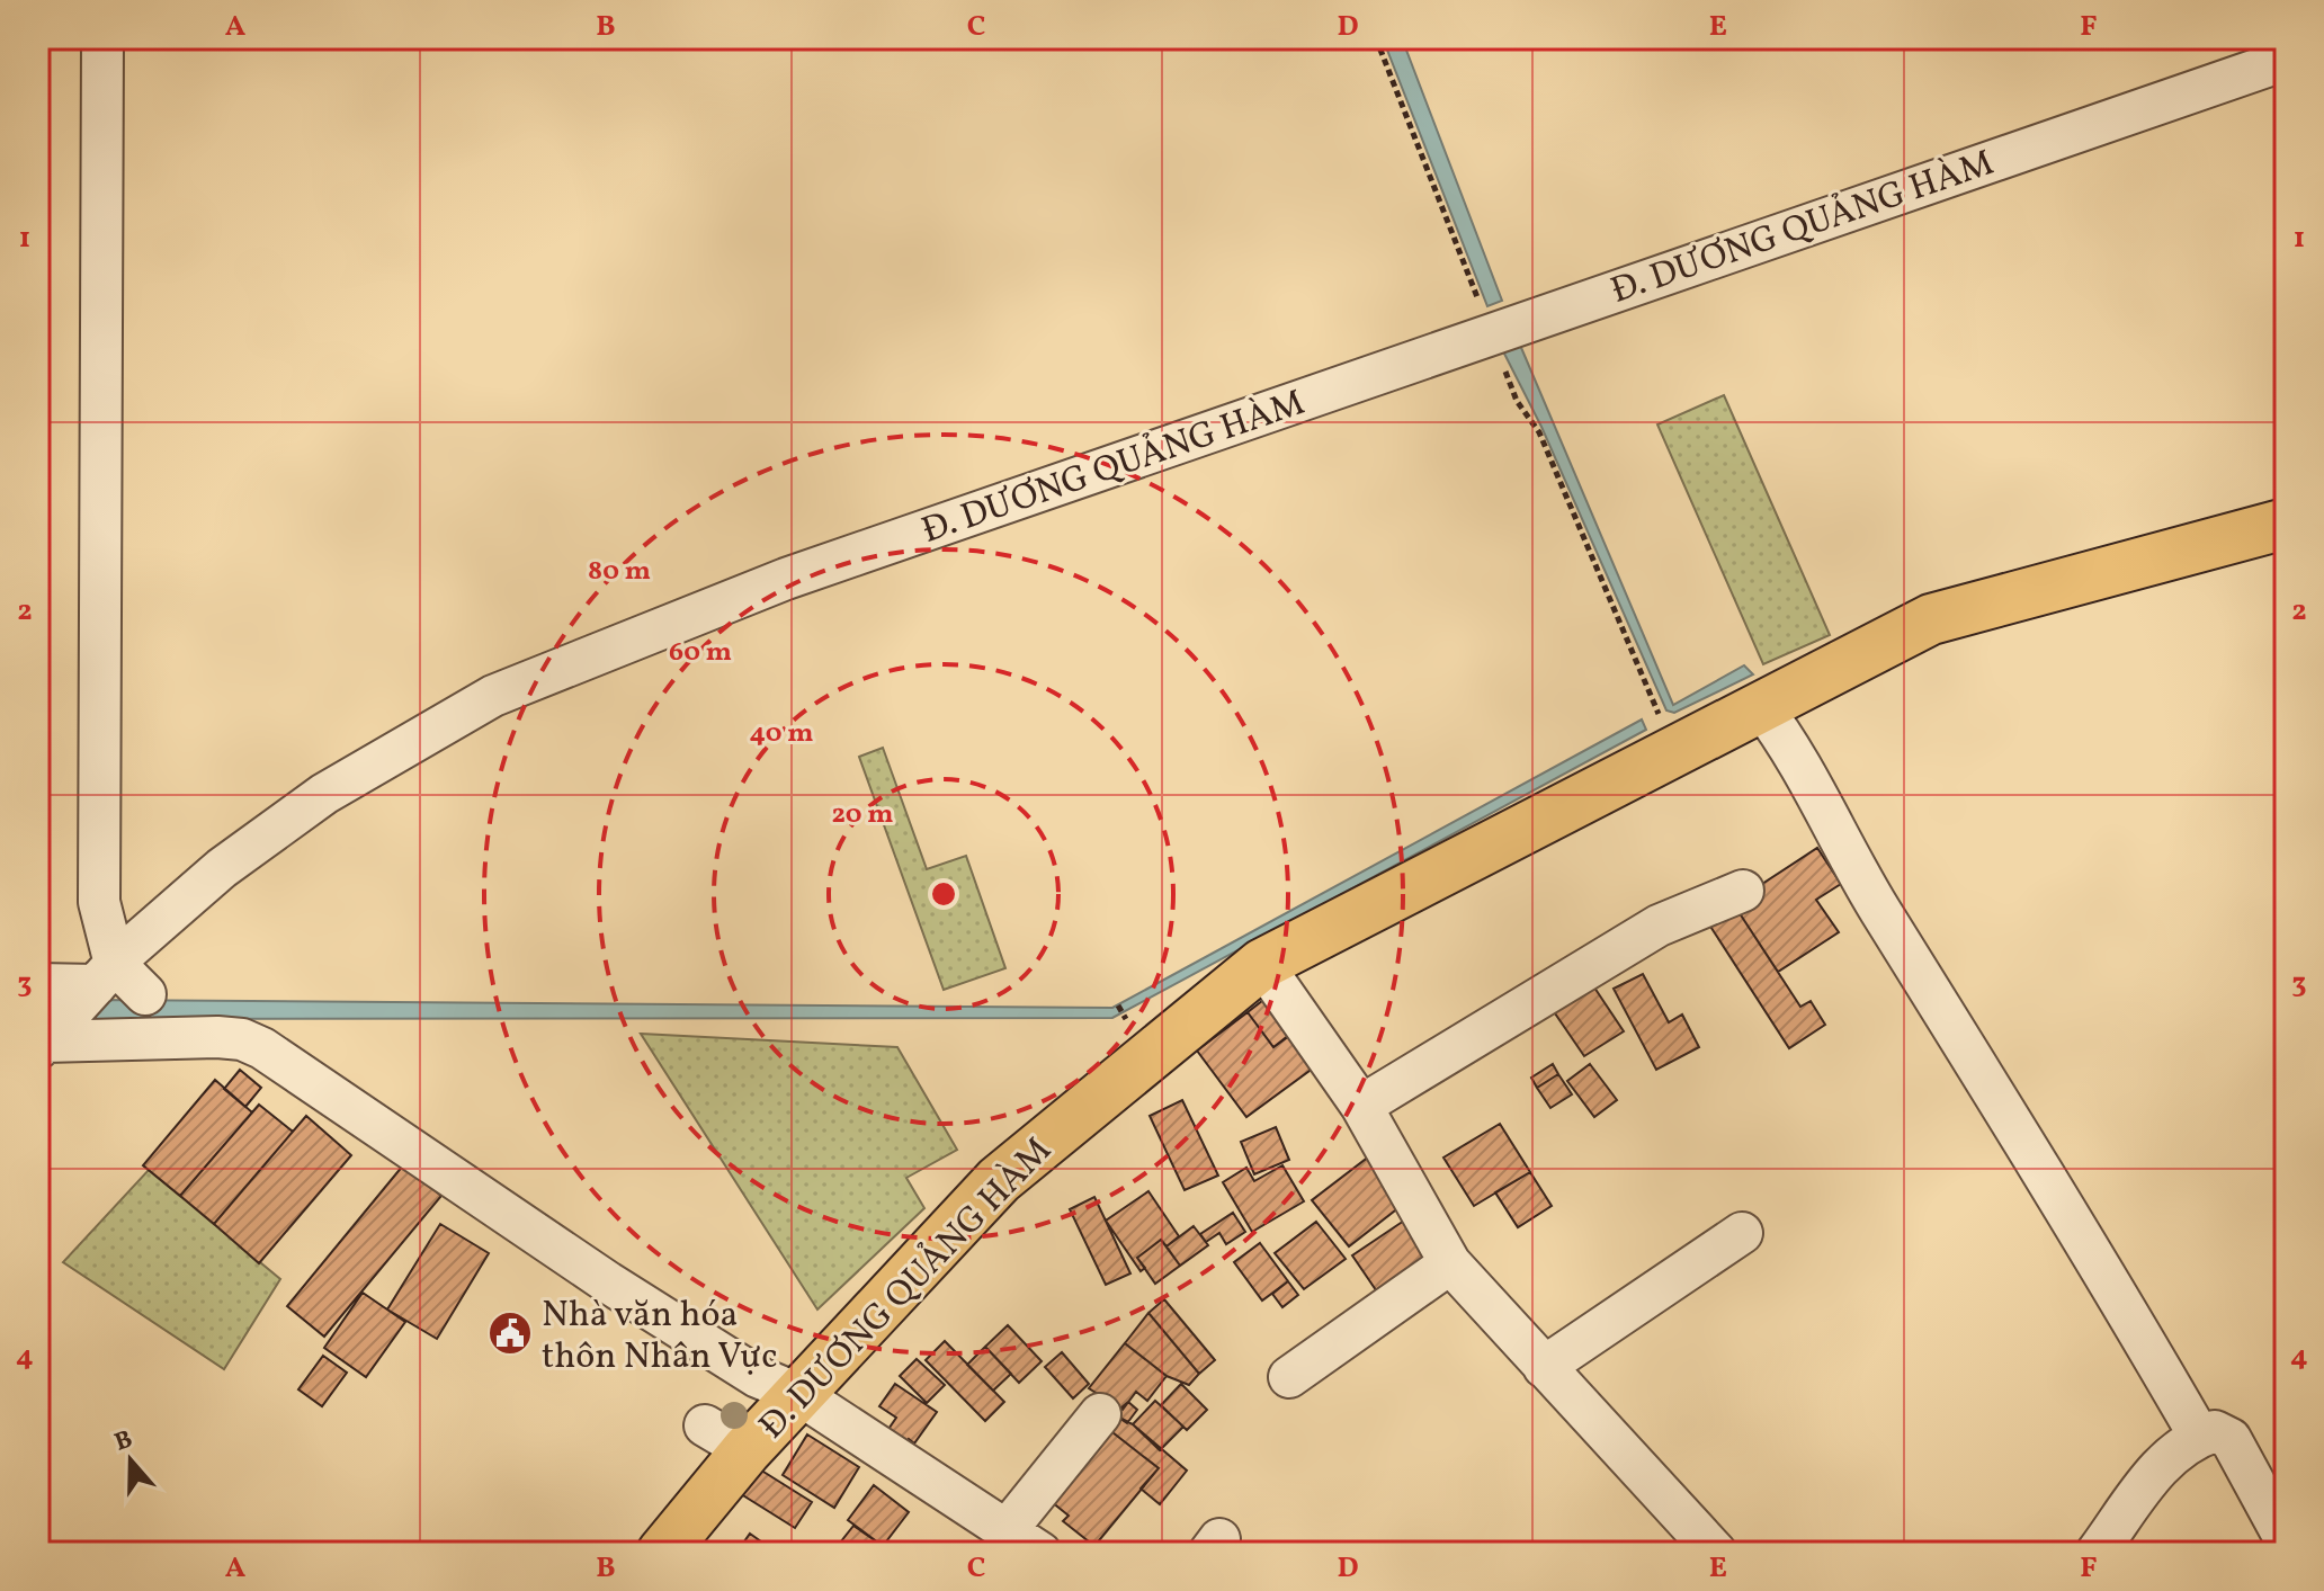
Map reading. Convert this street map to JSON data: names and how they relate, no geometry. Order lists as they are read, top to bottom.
{
  "streets": {
    "main road": ["Đ. DƯƠNG QUẢNG HÀM"]
  },
  "places": {
    "public building": ["Nhà văn hóa thôn Nhân Vực"]
  },
  "north": "top",
  "grid": {
    "columns": [
      "A",
      "B",
      "C",
      "D",
      "E",
      "F"
    ],
    "rows": [
      "1",
      "2",
      "3",
      "4"
    ]
  },
  "rings": [
    "80 m",
    "60 m",
    "40 m",
    "20 m"
  ]
}
